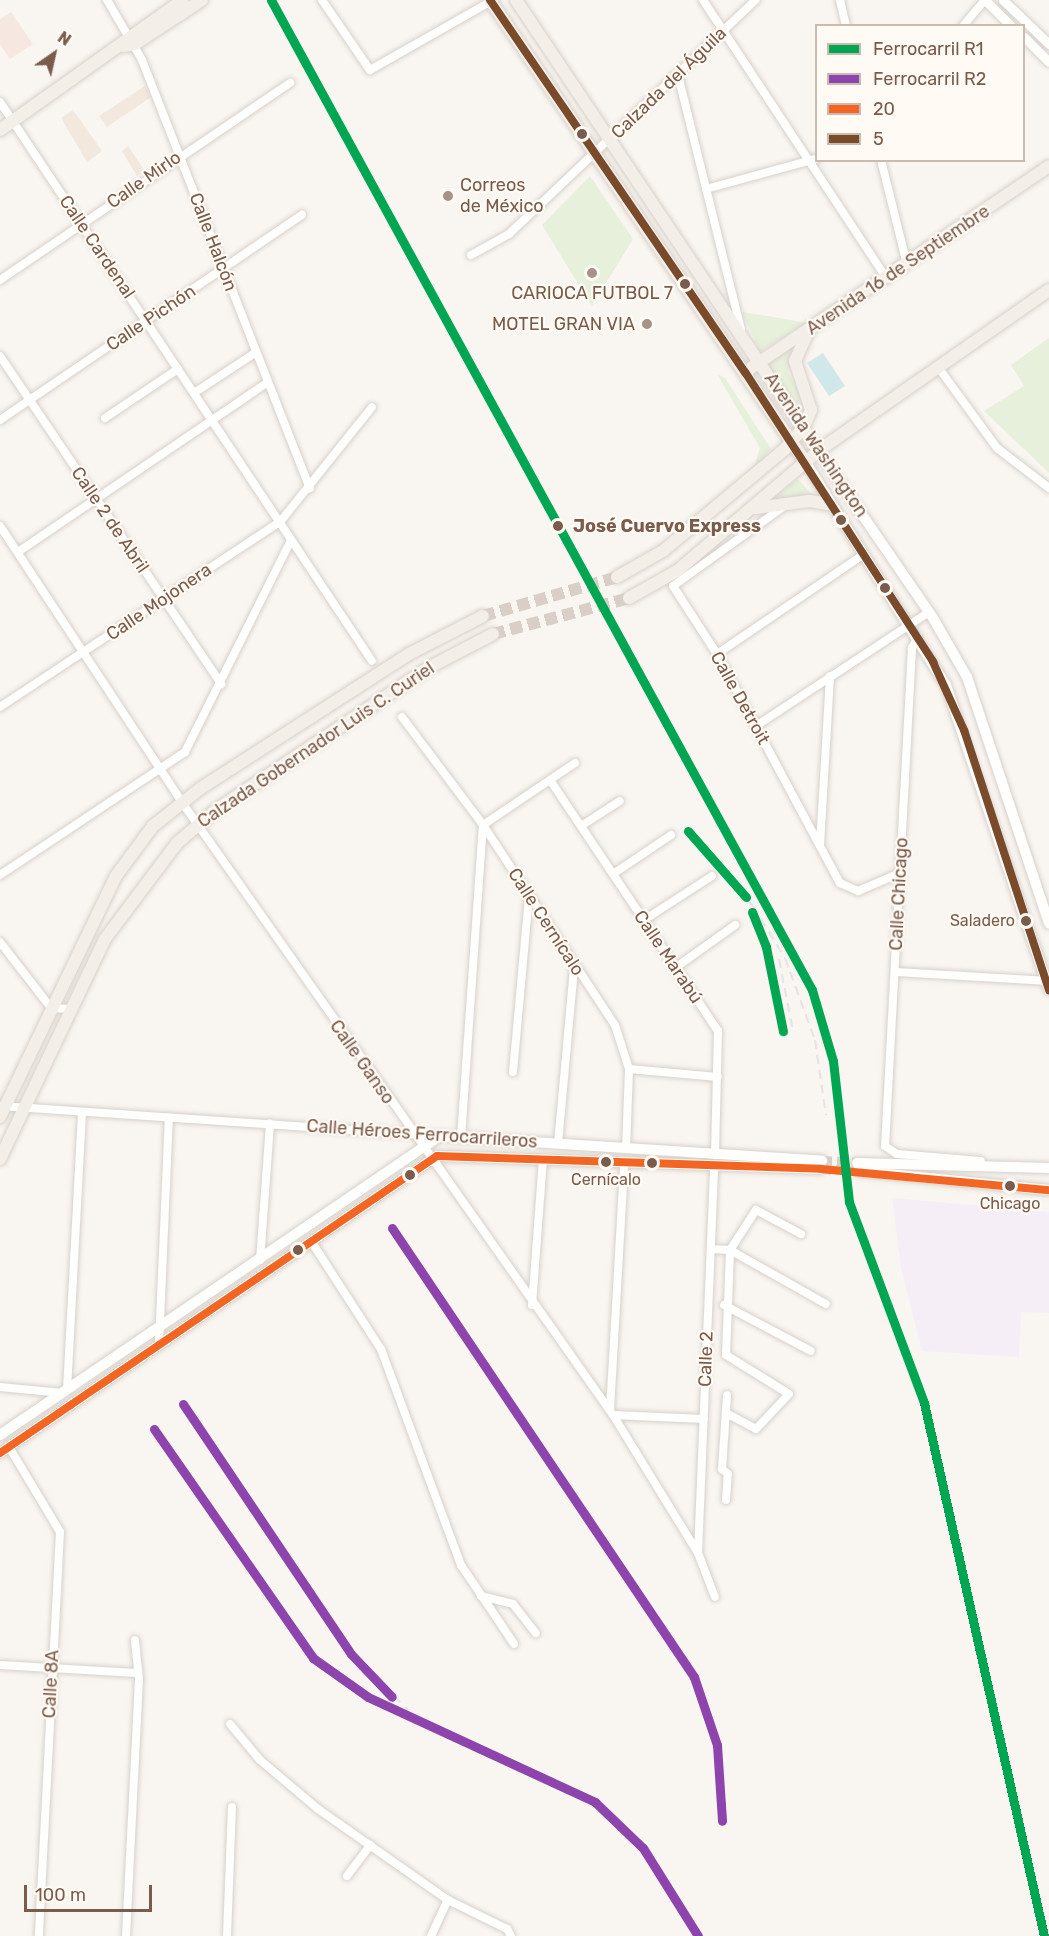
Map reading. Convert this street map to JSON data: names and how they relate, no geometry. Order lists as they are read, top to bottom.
{
  "streets": {
    "main road": [
      "Avenida 16 de Septiembre",
      "Avenida Washington",
      "Calzada Gobernador Luis C. Curiel",
      "Calle Héroes Ferrocarrileros"
    ],
    "street": [
      "Calzada del Águila",
      "Calle Mirlo",
      "Calle Halcón",
      "Calle Cardenal",
      "Calle Pichón",
      "Calle 2 de Abril",
      "Calle Mojonera",
      "Calle Detroit",
      "Calle Chicago",
      "Calle Cernícalo",
      "Calle Marabú",
      "Calle Ganso",
      "Calle 2",
      "Calle 8A"
    ]
  },
  "crossings": [
    ["Calzada del Águila", "Avenida Washington"],
    ["Calle Mirlo", "Calle Halcón"],
    ["Calle Mirlo", "Calle Cardenal"],
    ["Calle Halcón", "Calle Pichón"],
    ["Calle Halcón", "Calle Mojonera"],
    ["Calle Cardenal", "Calle Pichón"],
    ["Calle Cardenal", "Calle Mojonera"],
    ["Avenida 16 de Septiembre", "Avenida Washington"],
    ["Calle Pichón", "Calle 2 de Abril"],
    ["Avenida Washington", "Calle Chicago"],
    ["Calle 2 de Abril", "Calle Mojonera"],
    ["Calle Mojonera", "Calle Ganso"],
    ["Calle Detroit", "Calle Chicago"],
    ["Calzada Gobernador Luis C. Curiel", "Calle Ganso"],
    ["Calzada Gobernador Luis C. Curiel", "Calle Héroes Ferrocarrileros"],
    ["Calle Cernícalo", "Calle Héroes Ferrocarrileros"],
    ["Calle Marabú", "Calle Héroes Ferrocarrileros"],
    ["Calle Marabú", "Calle 2"],
    ["Calle Ganso", "Calle Héroes Ferrocarrileros"],
    ["Calle Ganso", "Calle 2"],
    ["Calle Héroes Ferrocarrileros", "Calle 2"]
  ],
  "places": [
    "Correos de México",
    "CARIOCA FUTBOL 7",
    "MOTEL GRAN VIA",
    "José Cuervo Express",
    "Saladero",
    "Cernícalo",
    "Chicago"
  ],
  "lines": [
    "rail line R1",
    "transit line 5",
    "transit line 20",
    "rail line R2"
  ],
  "legend": [
    "Ferrocarril R1",
    "Ferrocarril R2",
    "20",
    "5"
  ],
  "scale_bar": "100 m",
  "north": "top right"
}
